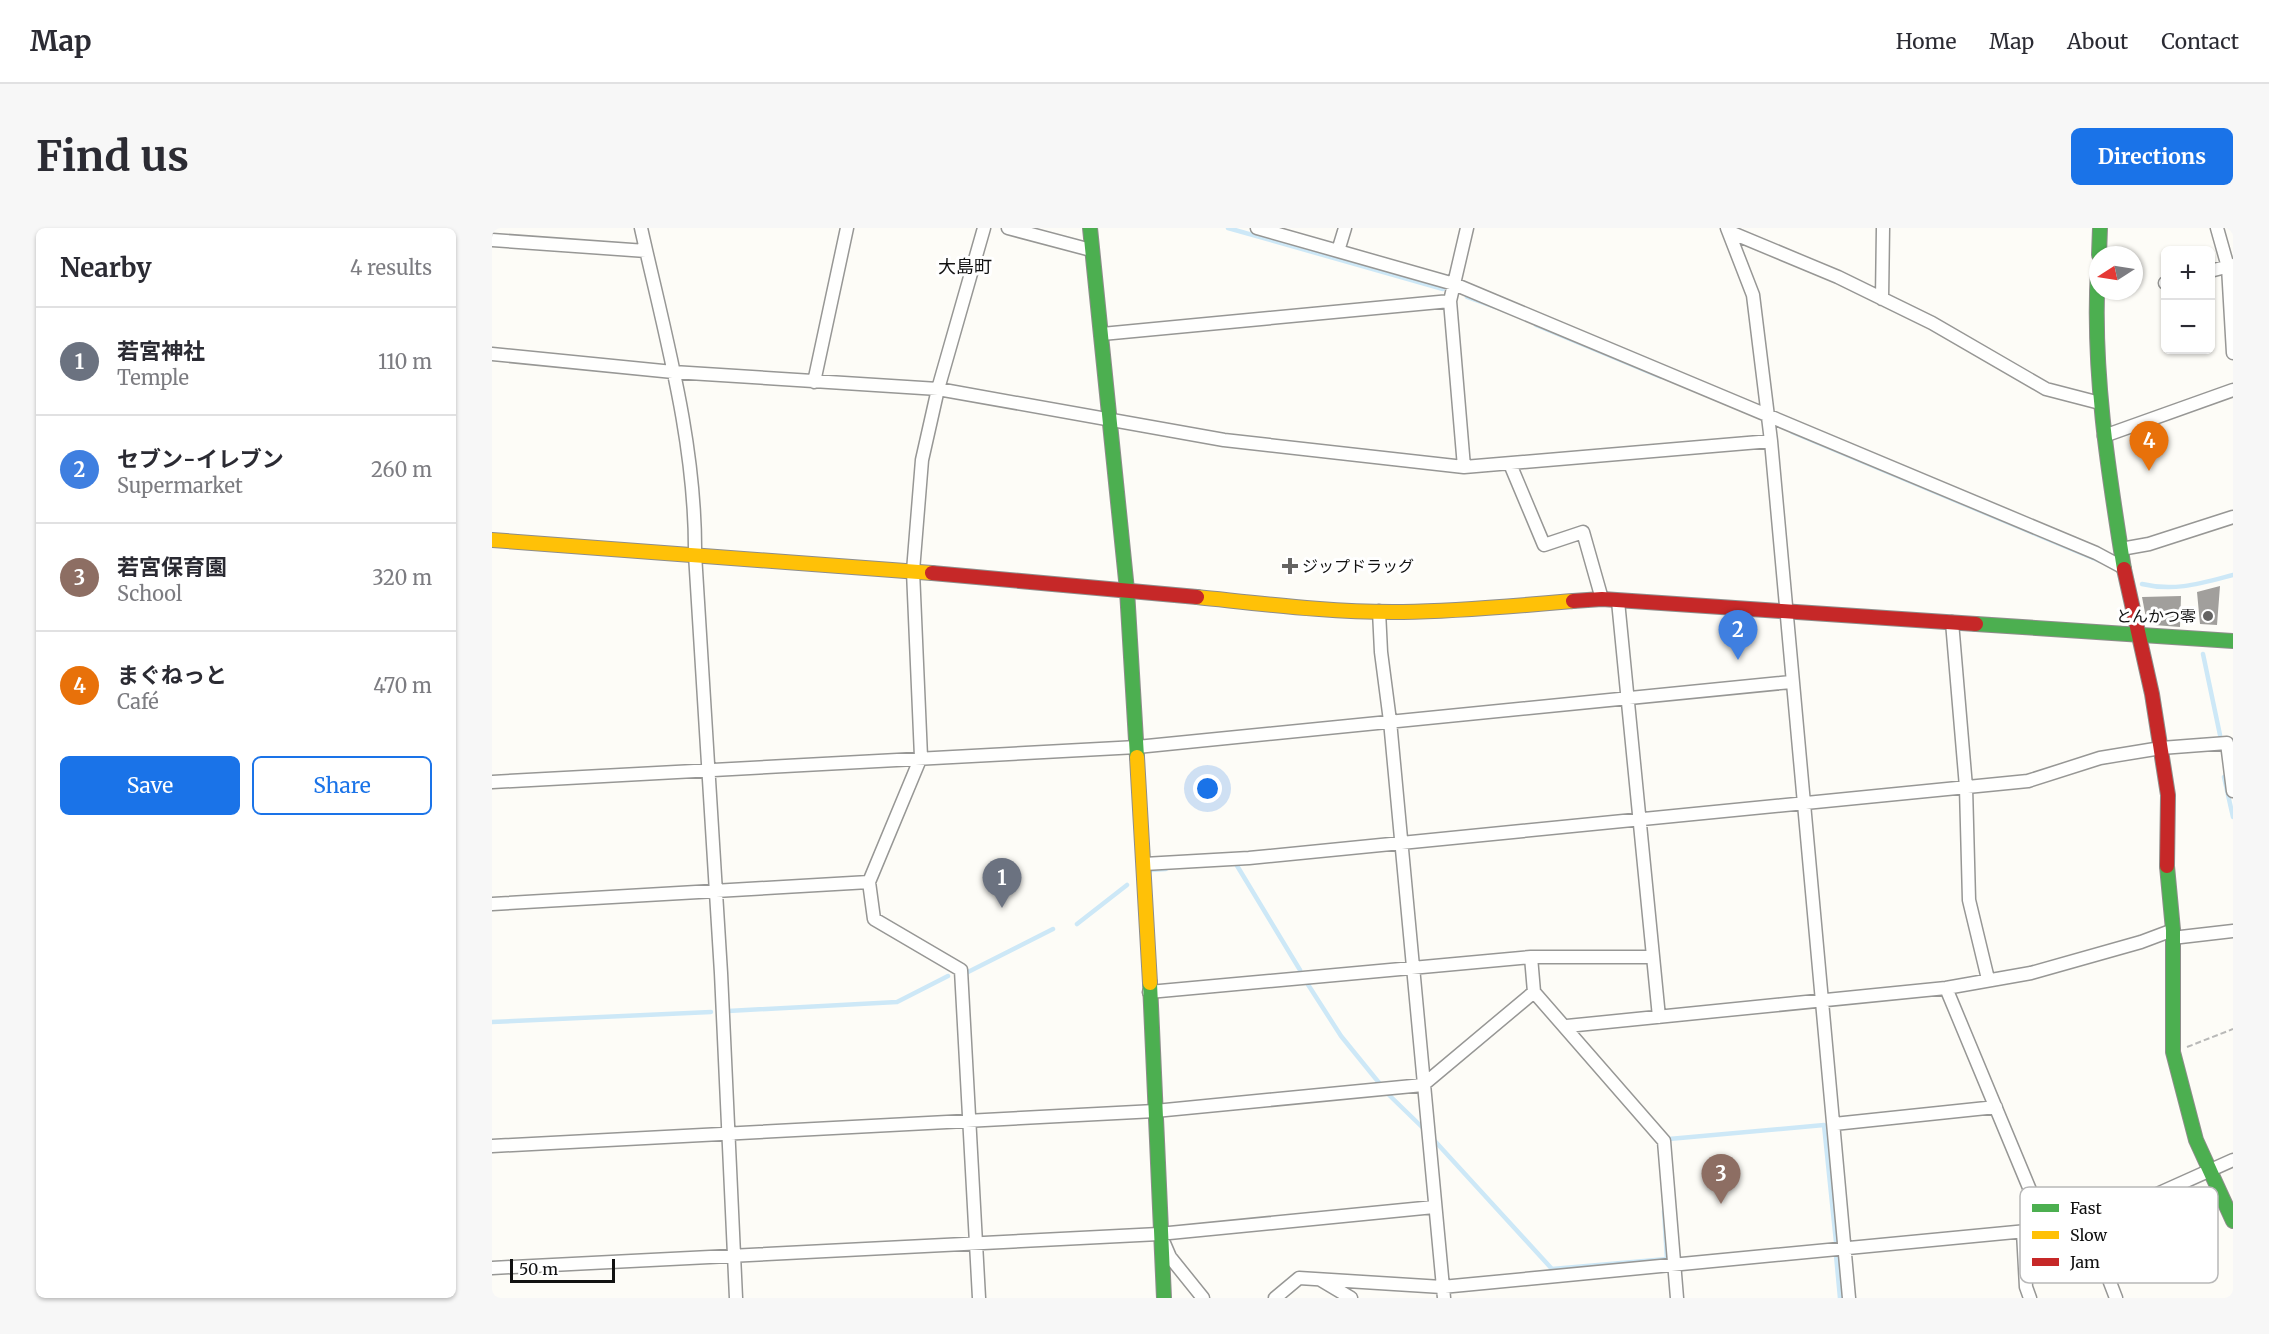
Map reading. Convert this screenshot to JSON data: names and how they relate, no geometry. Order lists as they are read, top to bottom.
{
  "districts": ["大島町"],
  "places": {
    "health": ["ジップドラッグ"],
    "other": ["とんかつ零"]
  },
  "legend": ["Fast", "Slow", "Jam"],
  "scale_bar": "50 m",
  "north": "left",
  "page": {
    "header": "Map",
    "nav": [
      "Home",
      "Map",
      "About",
      "Contact"
    ],
    "buttons": [
      "Directions",
      ["Save", "Share"]
    ],
    "title": "Find us",
    "heading": ["Nearby", "4 results"],
    "map_buttons": ["+", "−"],
    "list": [
      {
        "mark": "1",
        "name": "若宮神社",
        "note": "Temple",
        "value": "110 m"
      },
      {
        "mark": "2",
        "name": "セブン-イレブン",
        "note": "Supermarket",
        "value": "260 m"
      },
      {
        "mark": "3",
        "name": "若宮保育園",
        "note": "School",
        "value": "320 m"
      },
      {
        "mark": "4",
        "name": "まぐねっと",
        "note": "Café",
        "value": "470 m"
      }
    ],
    "pins": [
      "4",
      "2",
      "1",
      "3"
    ],
    "scale": "50 m"
  }
}
